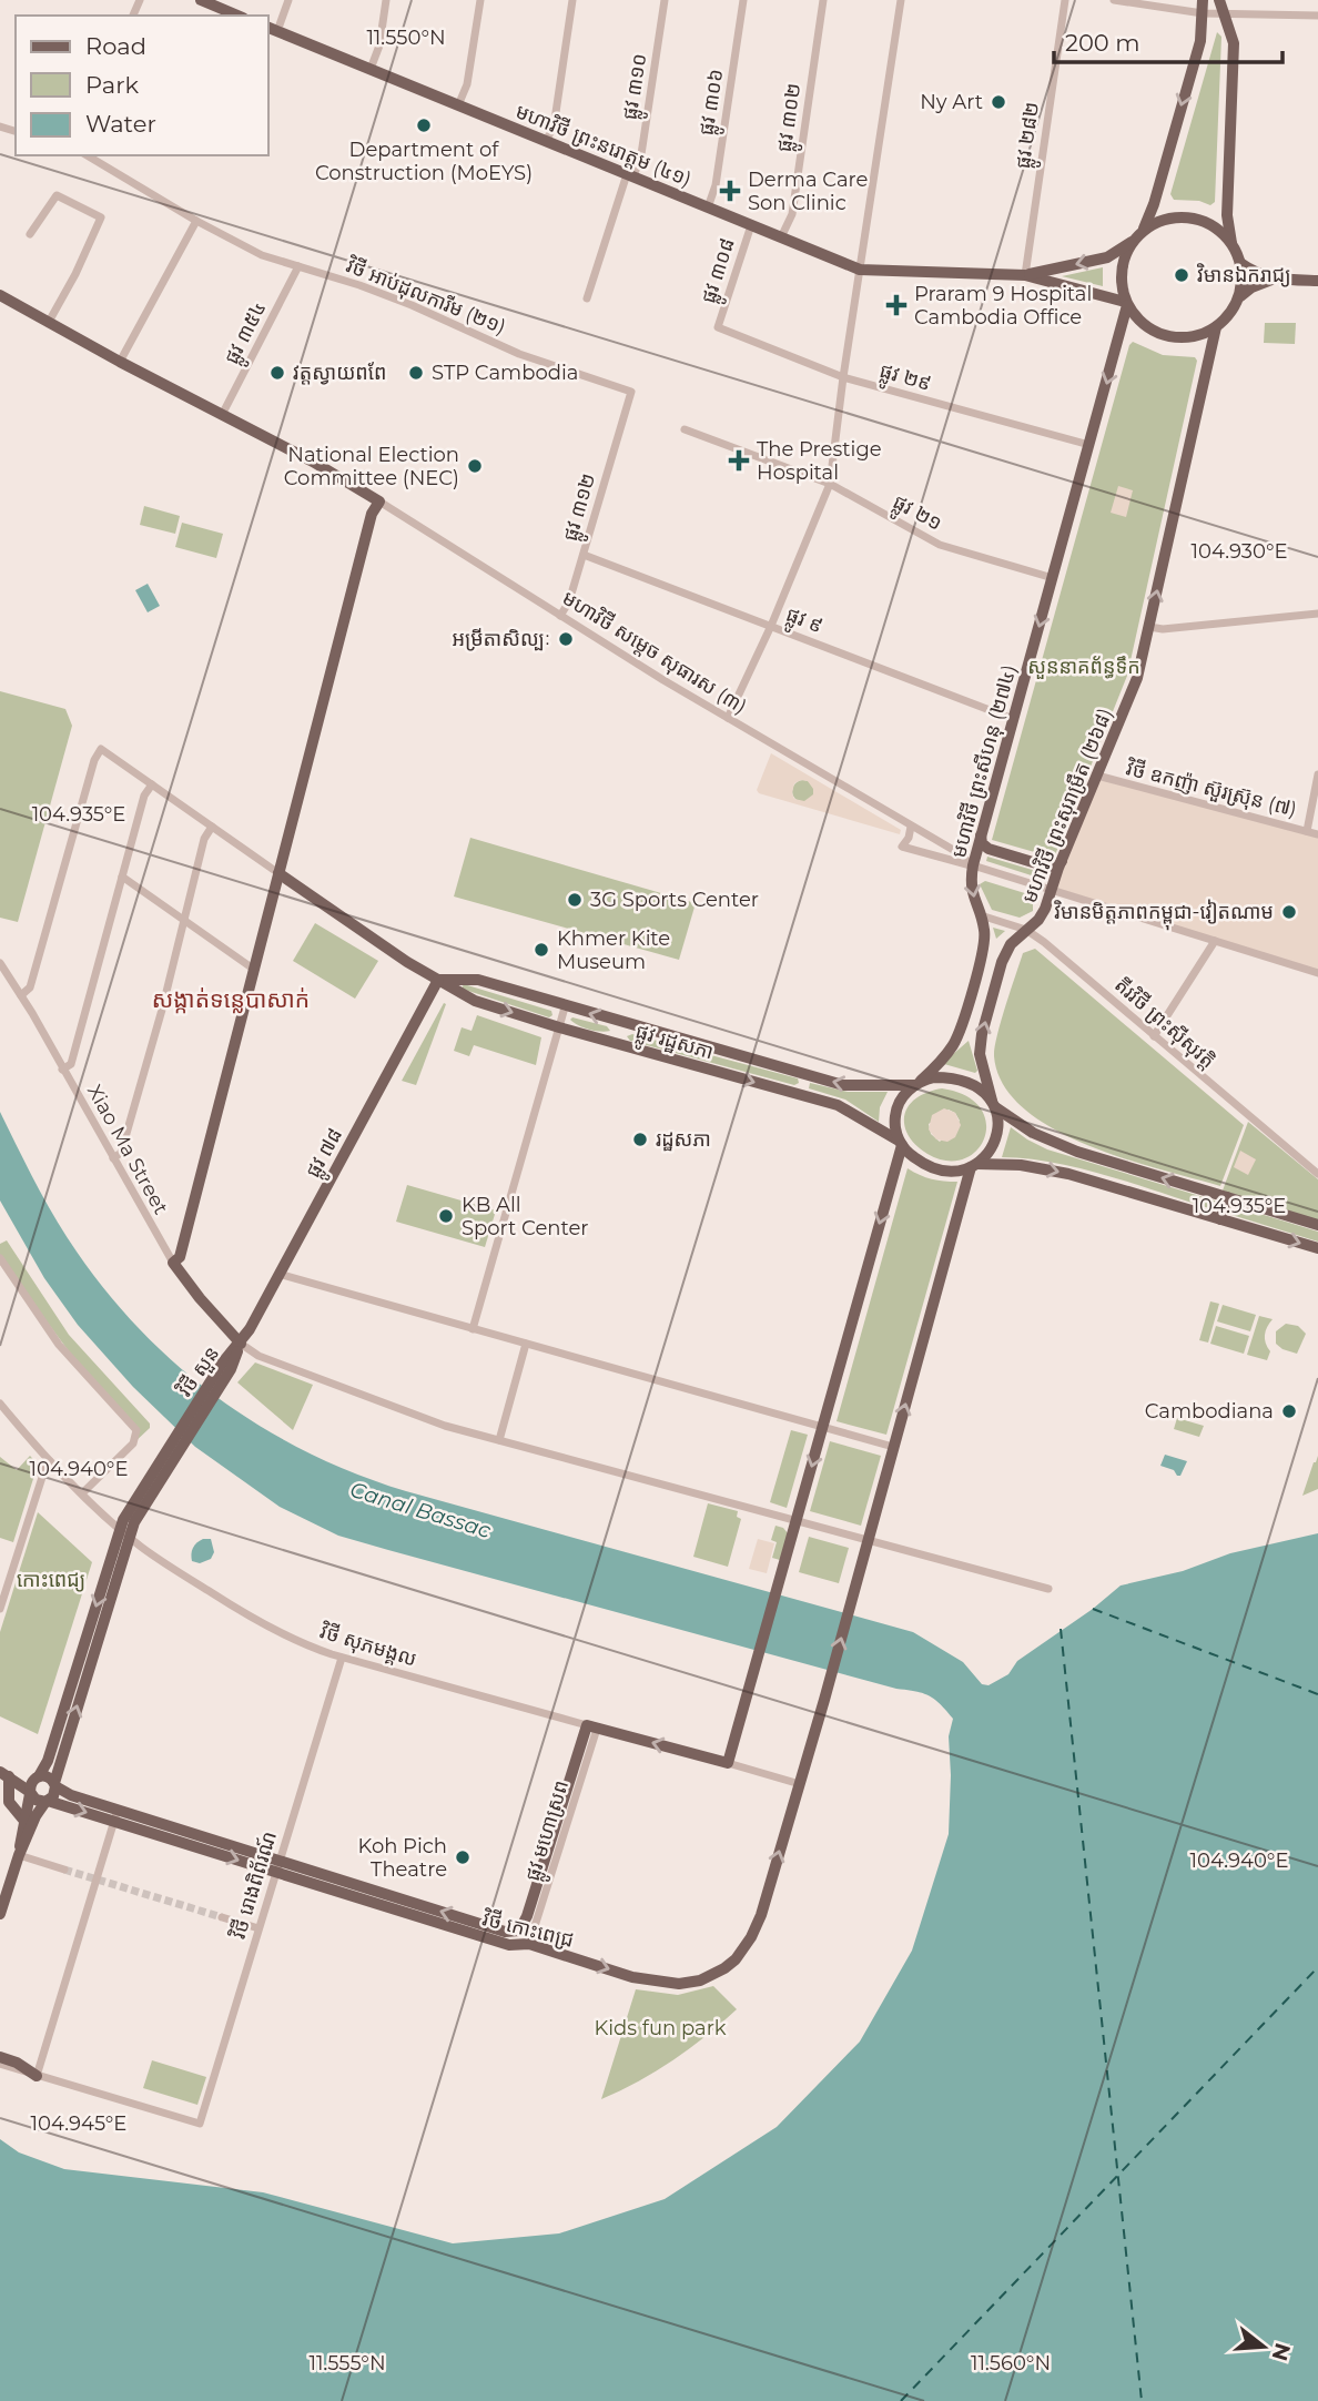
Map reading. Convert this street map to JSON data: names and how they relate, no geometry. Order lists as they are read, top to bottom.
{
  "streets": {
    "main road": [
      "មហាវិថី ព្រះនរោត្តម (៤១)",
      "មហាវិថី សម្តេច សុធារស (៣)",
      "មហាវិថី ព្រះសីហនុ (២៧៤)",
      "មហាវិថី ព្រះសុរាម្រឹត (២៦៨)",
      "ផ្លូវ រដ្ឋសភា",
      "Xiao Ma Street",
      "ផ្លូវ ៧៨",
      "វិថី សួន",
      "វិថី សុភមង្គល",
      "ផ្លូវ មហោស្រព",
      "វិថី កោះពេជ្រ"
    ],
    "street": [
      "ផ្លូវ ៣១០",
      "ផ្លូវ ៣០៦",
      "ផ្លូវ ៣០២",
      "ផ្លូវ ២៨២",
      "ផ្លូវ ៣០៨",
      "វិថី អាប់ដុលការីម (២១)",
      "ផ្លូវ ៣៥៤",
      "ផ្លូវ ២៩",
      "ផ្លូវ ៣១២",
      "ផ្លូវ ២១",
      "ផ្លូវ ៩",
      "វិថី ឧកញ៉ា ស៊ួរស៊្រុន (៧)",
      "តីរវិថី ព្រះស៊ីសុវត្តិ",
      "វិថី រោងពិព័រណ៍"
    ]
  },
  "crossings": [
    ["ផ្លូវ ៣១០", "មហាវិថី ព្រះនរោត្តម (៤១)"],
    ["ផ្លូវ ៣០៦", "មហាវិថី ព្រះនរោត្តម (៤១)"],
    ["ផ្លូវ ៣០២", "មហាវិថី ព្រះនរោត្តម (៤១)"],
    ["ផ្លូវ ២៨២", "មហាវិថី ព្រះនរោត្តម (៤១)"],
    ["មហាវិថី ព្រះនរោត្តម (៤១)", "ផ្លូវ ៣០៨"],
    ["មហាវិថី ព្រះនរោត្តម (៤១)", "មហាវិថី ព្រះសីហនុ (២៧៤)"],
    ["មហាវិថី ព្រះនរោត្តម (៤១)", "មហាវិថី ព្រះសុរាម្រឹត (២៦៨)"],
    ["ផ្លូវ ៣០៨", "ផ្លូវ ២៩"],
    ["វិថី អាប់ដុលការីម (២១)", "ផ្លូវ ៣៥៤"],
    ["វិថី អាប់ដុលការីម (២១)", "ផ្លូវ ៣១២"],
    ["ផ្លូវ ៣៥៤", "មហាវិថី សម្តេច សុធារស (៣)"],
    ["ផ្លូវ ២៩", "មហាវិថី ព្រះសីហនុ (២៧៤)"],
    ["ផ្លូវ ៣១២", "ផ្លូវ ៩"],
    ["ផ្លូវ ៣១២", "មហាវិថី សម្តេច សុធារស (៣)"],
    ["ផ្លូវ ២១", "មហាវិថី ព្រះសីហនុ (២៧៤)"],
    ["ផ្លូវ ៩", "មហាវិថី ព្រះសីហនុ (២៧៤)"],
    ["មហាវិថី សម្តេច សុធារស (៣)", "មហាវិថី ព្រះសីហនុ (២៧៤)"],
    ["មហាវិថី សម្តេច សុធារស (៣)", "មហាវិថី ព្រះសុរាម្រឹត (២៦៨)"],
    ["មហាវិថី ព្រះសីហនុ (២៧៤)", "មហាវិថី ព្រះសុរាម្រឹត (២៦៨)"],
    ["មហាវិថី ព្រះសីហនុ (២៧៤)", "តីរវិថី ព្រះស៊ីសុវត្តិ"],
    ["មហាវិថី ព្រះសីហនុ (២៧៤)", "ផ្លូវ រដ្ឋសភា"],
    ["មហាវិថី ព្រះសីហនុ (២៧៤)", "វិថី កោះពេជ្រ"],
    ["វិថី ឧកញ៉ា ស៊ួរស៊្រុន (៧)", "មហាវិថី ព្រះសុរាម្រឹត (២៦៨)"],
    ["មហាវិថី ព្រះសុរាម្រឹត (២៦៨)", "តីរវិថី ព្រះស៊ីសុវត្តិ"],
    ["មហាវិថី ព្រះសុរាម្រឹត (២៦៨)", "ផ្លូវ រដ្ឋសភា"],
    ["មហាវិថី ព្រះសុរាម្រឹត (២៦៨)", "វិថី កោះពេជ្រ"],
    ["ផ្លូវ រដ្ឋសភា", "ផ្លូវ ៧៨"],
    ["ផ្លូវ រដ្ឋសភា", "វិថី កោះពេជ្រ"],
    ["Xiao Ma Street", "ផ្លូវ ៧៨"],
    ["Xiao Ma Street", "វិថី សួន"],
    ["ផ្លូវ ៧៨", "វិថី សួន"],
    ["វិថី សួន", "វិថី សុភមង្គល"],
    ["វិថី សួន", "វិថី កោះពេជ្រ"],
    ["វិថី សុភមង្គល", "ផ្លូវ មហោស្រព"],
    ["វិថី សុភមង្គល", "វិថី រោងពិព័រណ៍"],
    ["វិថី សុភមង្គល", "វិថី កោះពេជ្រ"],
    ["ផ្លូវ មហោស្រព", "វិថី កោះពេជ្រ"],
    ["វិថី រោងពិព័រណ៍", "វិថី កោះពេជ្រ"]
  ],
  "one_way": ["មហាវិថី ព្រះសីហនុ (២៧៤)", "មហាវិថី ព្រះសុរាម្រឹត (២៦៨)"],
  "districts": ["សង្កាត់ទន្លេបាសាក់"],
  "water": ["Canal Bassac"],
  "parks": ["សួននាគព័ន្ធទឹក", "កោះពេជ្យ", "Kids fun park"],
  "places": {
    "other": [
      "Ny Art",
      "Department of Construction (MoEYS)",
      "វិមានឯករាជ្យ",
      "វត្តស្វាយពពែ",
      "STP Cambodia",
      "National Election Committee (NEC)",
      "អម្រីតាសិល្បៈ",
      "3G Sports Center",
      "វិមានមិត្តភាពកម្ពុជា-វៀតណាម",
      "Khmer Kite Museum",
      "រដ្ឋសភា",
      "KB All Sport Center",
      "Cambodiana",
      "Koh Pich Theatre"
    ],
    "health": ["Derma Care Son Clinic", "Praram 9 Hospital Cambodia Office", "The Prestige Hospital"]
  },
  "legend": ["Road", "Park", "Water"],
  "scale_bar": "200 m",
  "north": "right",
  "coordinates": [
    "11.550°N",
    "104.930°E",
    "104.935°E",
    "104.940°E",
    "104.945°E",
    "11.555°N",
    "11.560°N"
  ]
}
